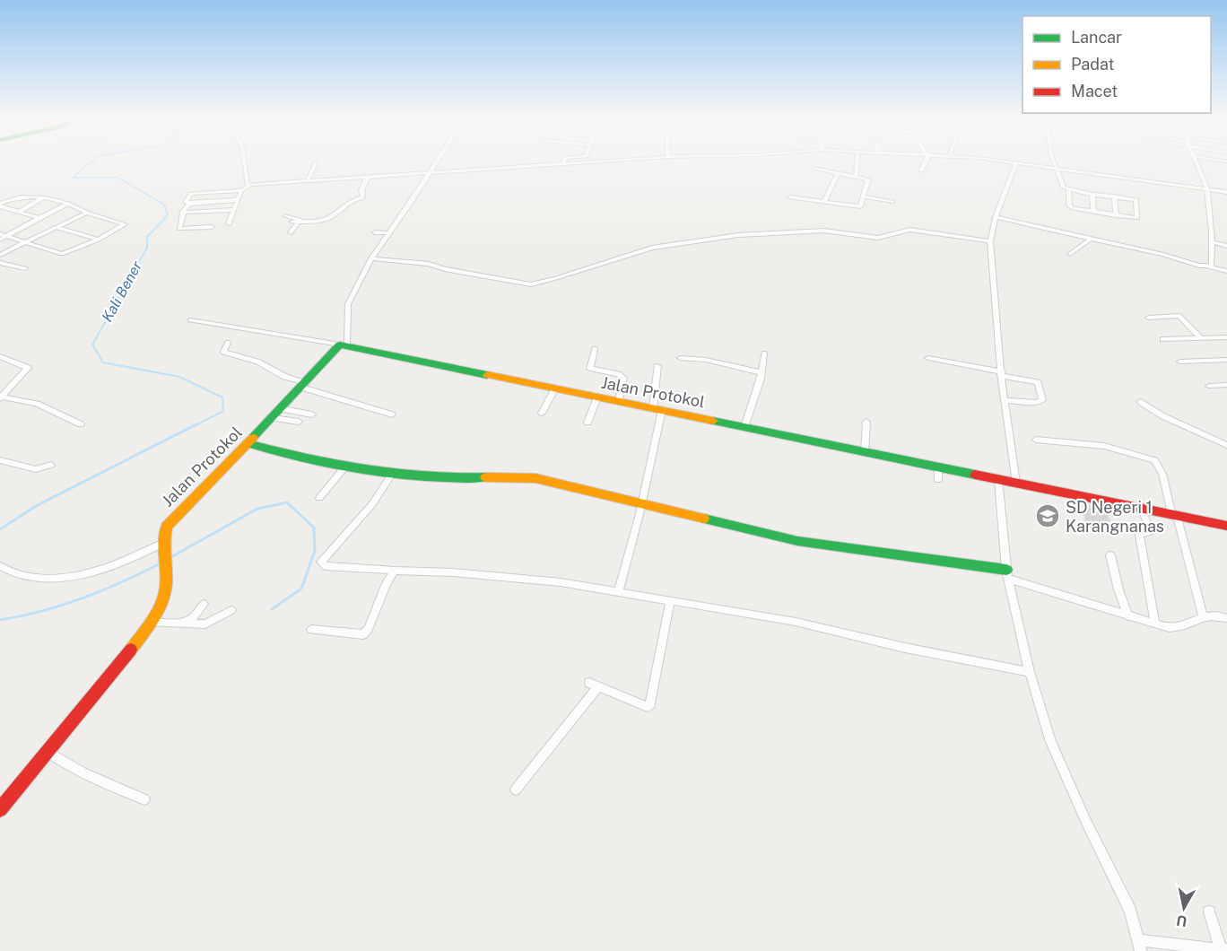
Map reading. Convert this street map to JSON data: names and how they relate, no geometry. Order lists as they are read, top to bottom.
{
  "streets": {
    "street": ["Jalan Protokol"]
  },
  "water": ["Kali Bener"],
  "places": {
    "school or university": ["SD Negeri 1 Karangnanas"]
  },
  "legend": ["Lancar", "Padat", "Macet"],
  "north": "bottom"
}
